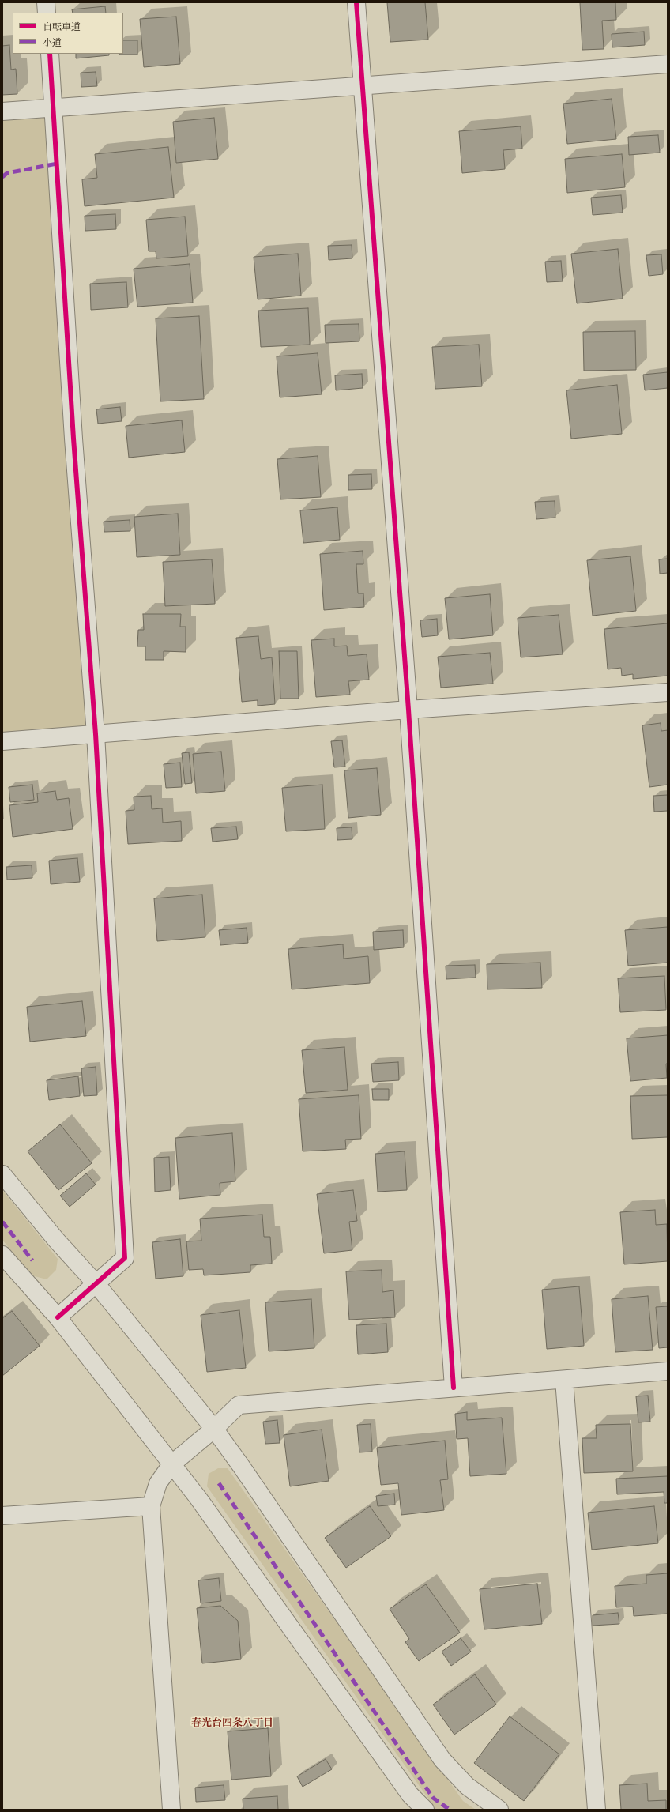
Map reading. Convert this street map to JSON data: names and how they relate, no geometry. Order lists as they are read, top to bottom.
{
  "districts": ["春光台四条八丁目"],
  "legend": ["自転車道", "小道"]
}
